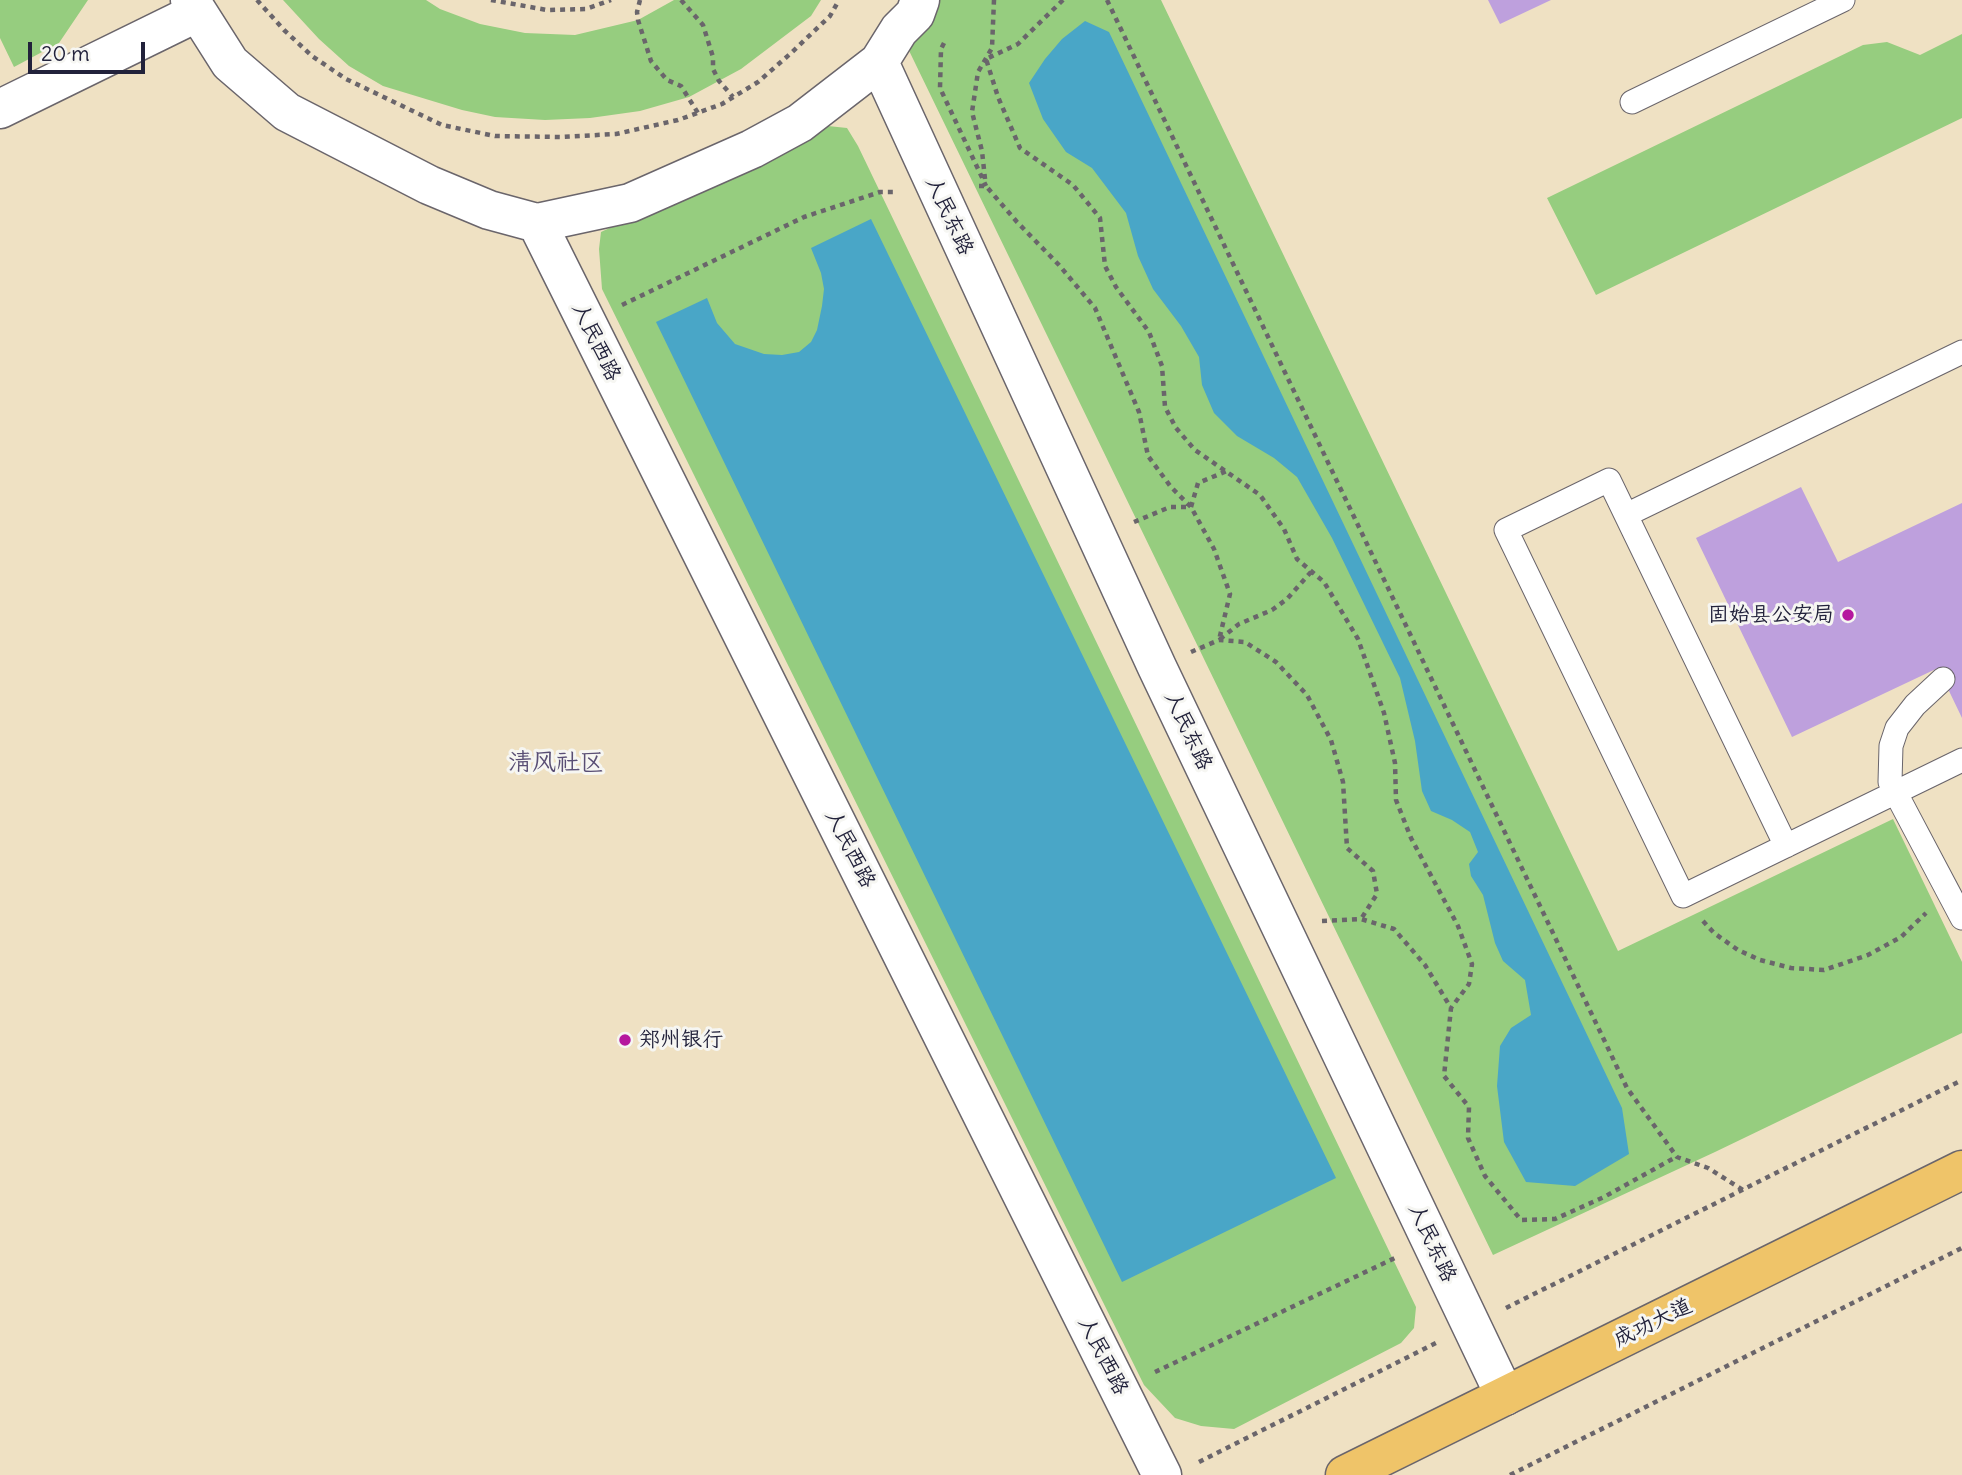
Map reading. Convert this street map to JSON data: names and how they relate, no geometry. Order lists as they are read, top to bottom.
{
  "streets": {
    "main road": ["成功大道"],
    "street": ["人民东路", "人民西路"]
  },
  "crossings": [
    ["人民东路", "成功大道"]
  ],
  "districts": ["清风社区"],
  "places": ["固始县公安局", "郑州银行"],
  "scale_bar": "20 m"
}
